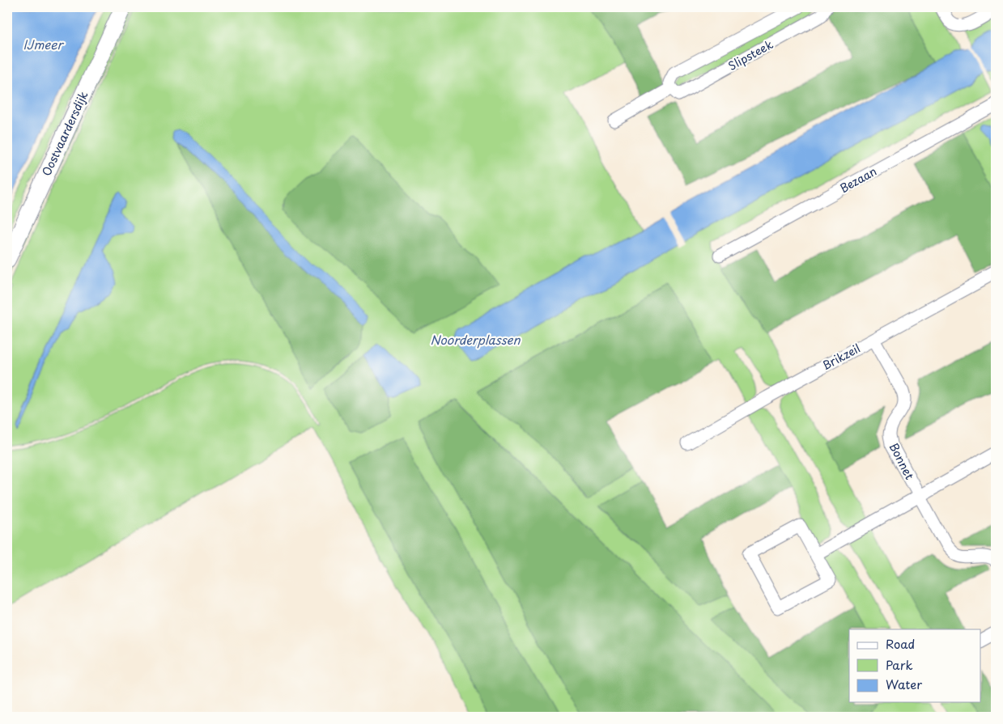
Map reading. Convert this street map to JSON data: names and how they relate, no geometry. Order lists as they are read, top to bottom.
{
  "streets": {
    "main road": ["Oostvaardersdijk"],
    "street": [
      "Slipsteek",
      "Bezaan",
      "Brikzeil",
      "Bonnet"
    ]
  },
  "crossings": [
    ["Brikzeil", "Bonnet"]
  ],
  "water": ["IJmeer", "Noorderplassen"],
  "legend": ["Road", "Park", "Water"]
}
